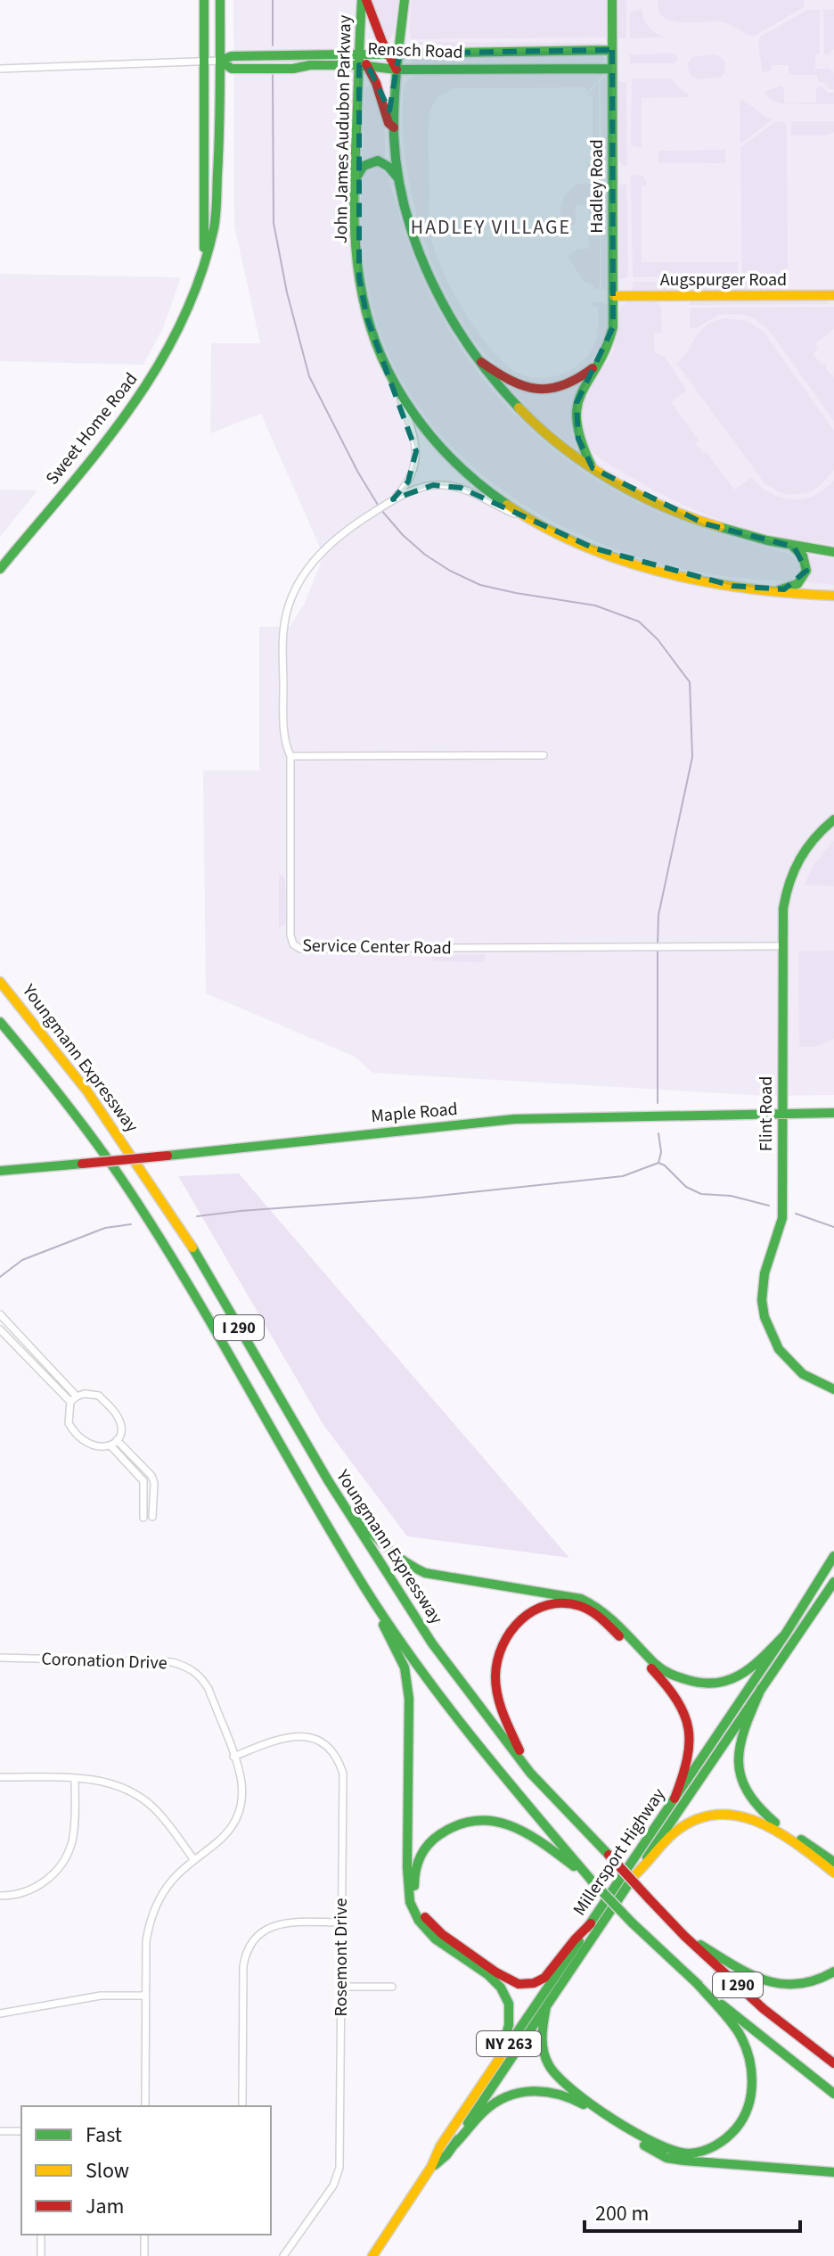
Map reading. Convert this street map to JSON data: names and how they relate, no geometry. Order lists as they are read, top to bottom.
{
  "streets": {
    "main road": [
      "Rensch Road",
      "John James Audubon Parkway",
      "Hadley Road",
      "Augspurger Road",
      "Sweet Home Road",
      "Youngmann Expressway",
      "Maple Road",
      "Flint Road",
      "I 290",
      "Millersport Highway",
      "NY 263"
    ],
    "street": ["Service Center Road", "Coronation Drive", "Rosemont Drive"]
  },
  "crossings": [
    ["Rensch Road", "John James Audubon Parkway"],
    ["Rensch Road", "Hadley Road"],
    ["Rensch Road", "Sweet Home Road"],
    ["John James Audubon Parkway", "Service Center Road"],
    ["Hadley Road", "Augspurger Road"],
    ["Service Center Road", "Flint Road"],
    ["Maple Road", "Flint Road"],
    ["Coronation Drive", "Rosemont Drive"]
  ],
  "districts": ["HADLEY VILLAGE"],
  "legend": ["Fast", "Slow", "Jam"],
  "scale_bar": "200 m"
}
